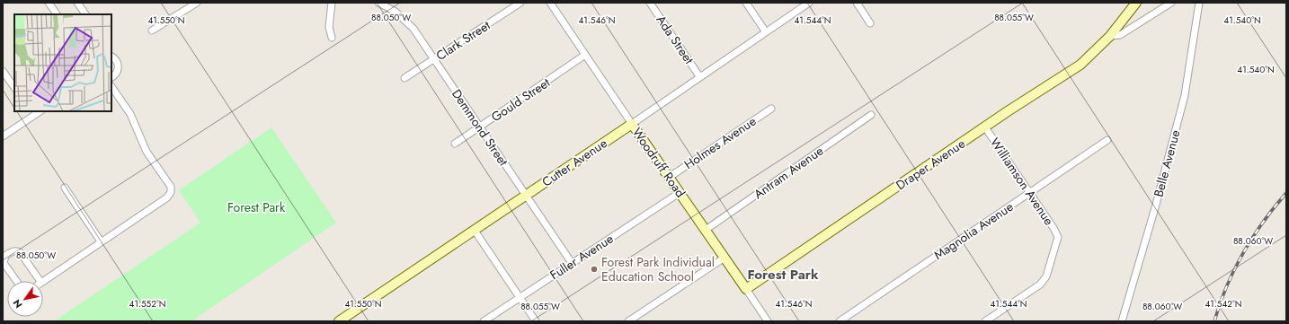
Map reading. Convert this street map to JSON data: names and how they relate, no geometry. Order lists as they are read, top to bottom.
{
  "streets": {
    "street": [
      "Ada Street",
      "Clark Street",
      "Gould Street",
      "Demmond Street",
      "Holmes Avenue",
      "Cutter Avenue",
      "Woodruff Road",
      "Belle Avenue",
      "Draper Avenue",
      "Antram Avenue",
      "Williamson Avenue",
      "Magnolia Avenue",
      "Fuller Avenue"
    ]
  },
  "crossings": [
    ["Ada Street", "Cutter Avenue"],
    ["Clark Street", "Demmond Street"],
    ["Gould Street", "Demmond Street"],
    ["Gould Street", "Woodruff Road"],
    ["Demmond Street", "Cutter Avenue"],
    ["Demmond Street", "Fuller Avenue"],
    ["Holmes Avenue", "Woodruff Road"],
    ["Cutter Avenue", "Woodruff Road"],
    ["Woodruff Road", "Draper Avenue"],
    ["Woodruff Road", "Antram Avenue"],
    ["Woodruff Road", "Fuller Avenue"],
    ["Draper Avenue", "Williamson Avenue"],
    ["Williamson Avenue", "Magnolia Avenue"]
  ],
  "districts": ["Forest Park"],
  "parks": ["Forest Park"],
  "places": ["Forest Park Individual Education School"],
  "north": "bottom left",
  "coordinates": [
    "88.050°W",
    "88.055°W",
    "41.550°N",
    "41.546°N",
    "41.544°N",
    "41.540°N",
    "88.060°W",
    "41.552°N",
    "41.542°N"
  ]
}
